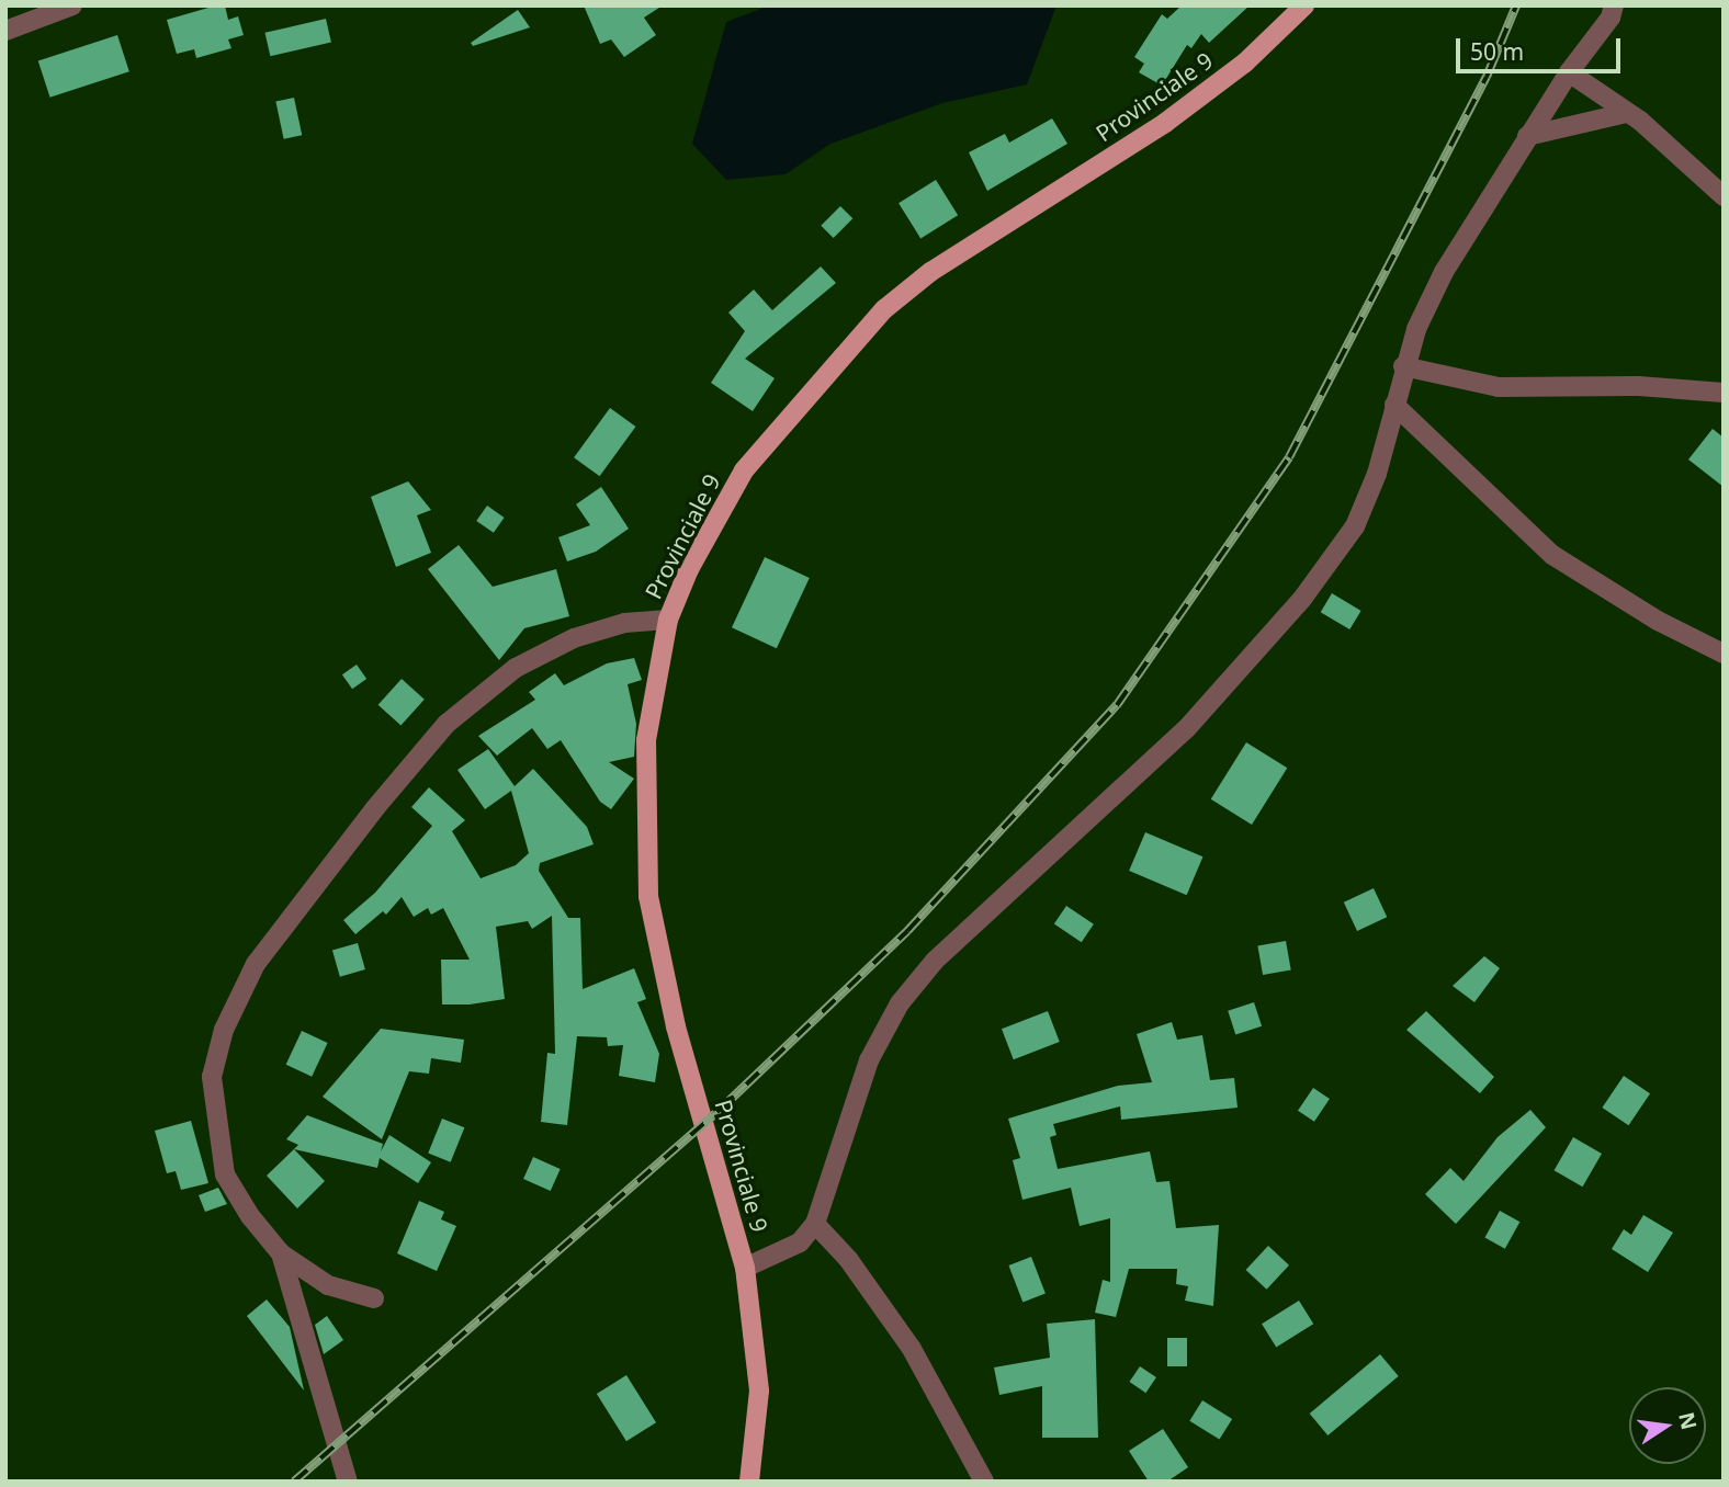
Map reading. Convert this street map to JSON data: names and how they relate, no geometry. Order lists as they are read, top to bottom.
{
  "streets": {
    "main road": ["Provinciale 9"]
  },
  "scale_bar": "50 m",
  "north": "right"
}
